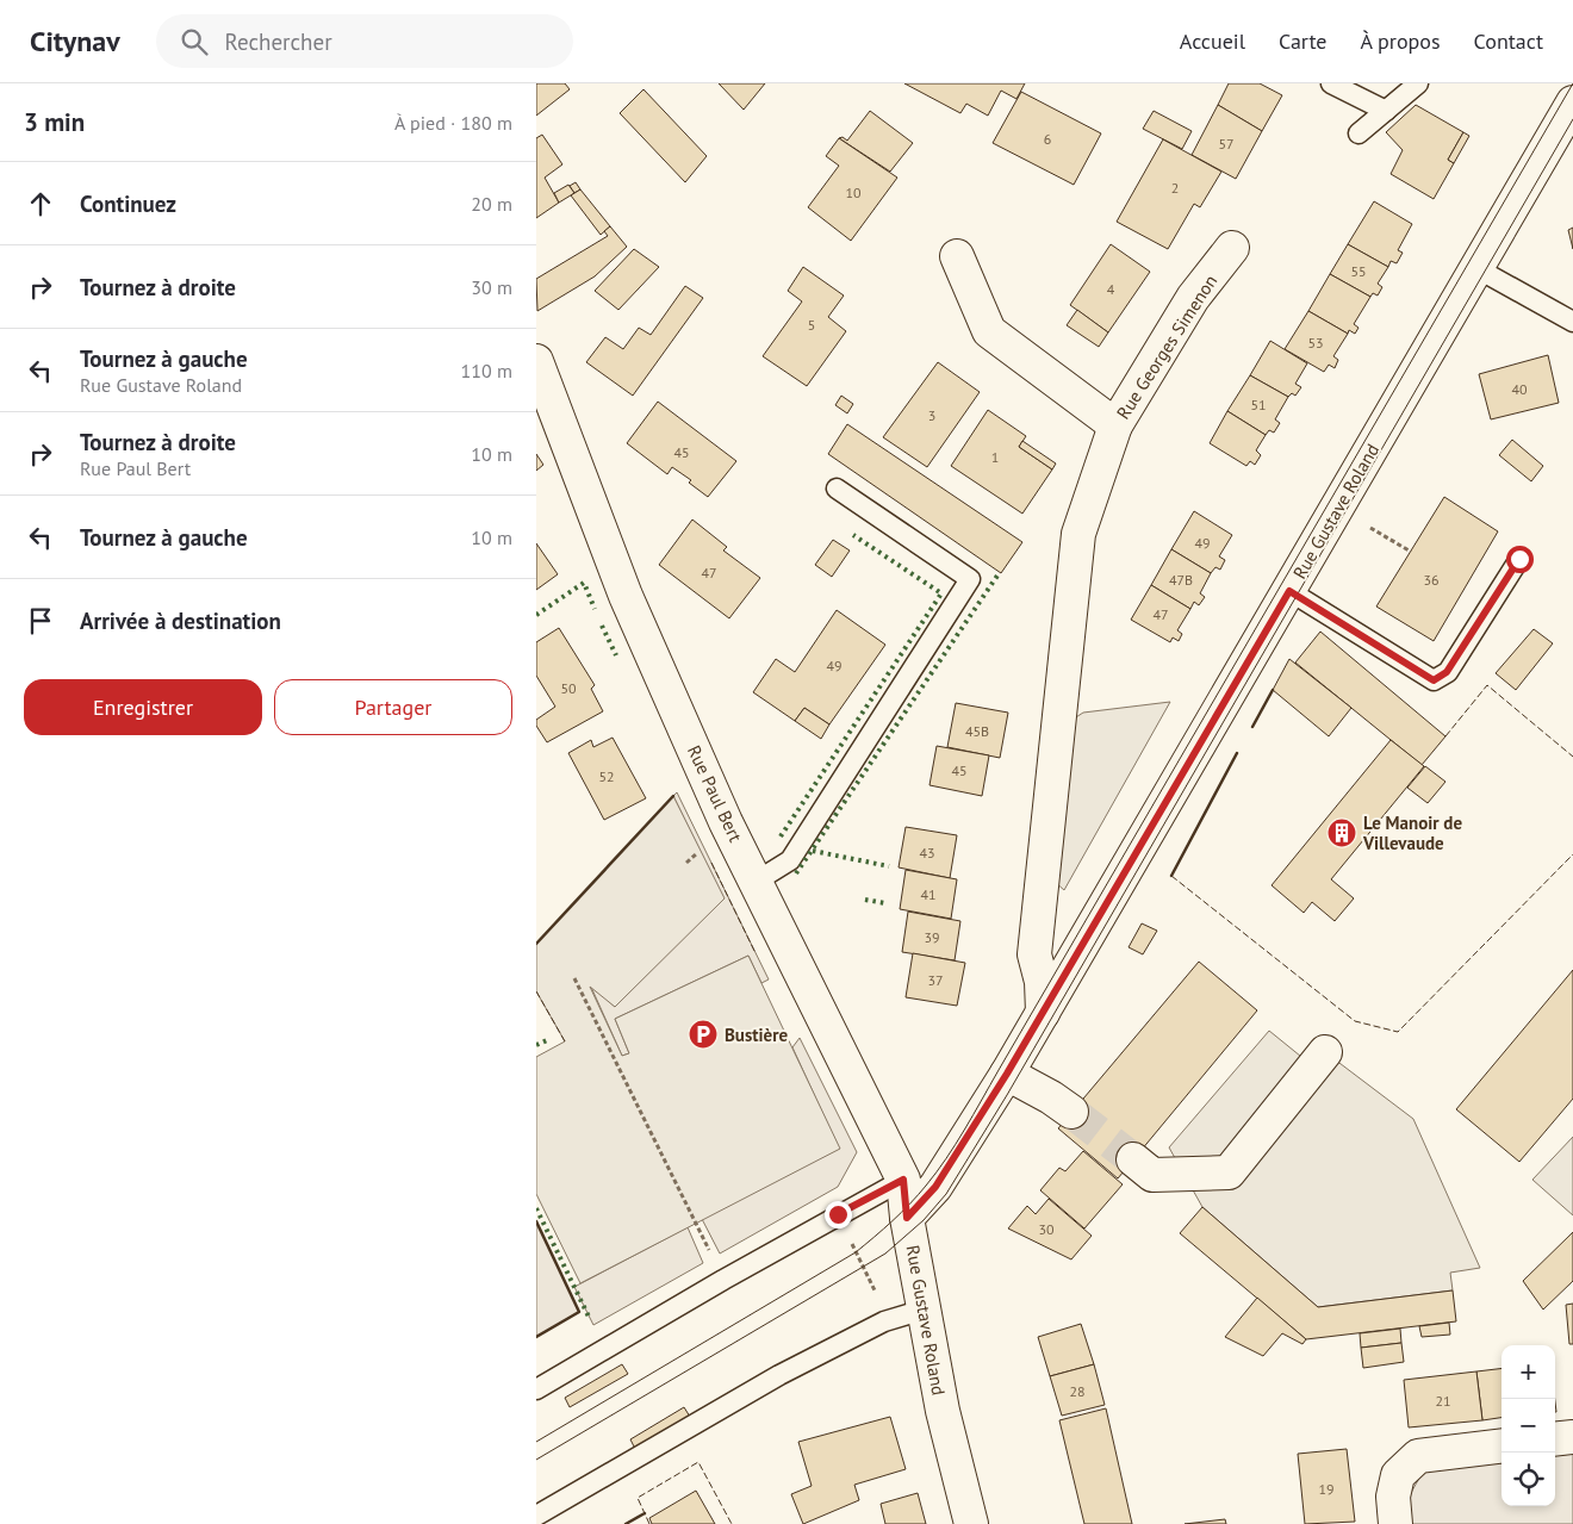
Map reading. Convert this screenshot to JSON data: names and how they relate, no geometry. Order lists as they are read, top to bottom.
{
  "streets": {
    "street": ["Rue Georges Simenon", "Rue Gustave Roland", "Rue Paul Bert"]
  },
  "crossings": [
    ["Rue Gustave Roland", "Rue Paul Bert"]
  ],
  "places": {
    "building": ["Le Manoir de Villevaude"],
    "parking": ["Bustière"]
  },
  "house_numbers": [
    "6",
    "57",
    "2",
    "10",
    "55",
    "4",
    "5",
    "53",
    "40",
    "51",
    "3",
    "45",
    "1",
    "49",
    "47",
    "47B",
    "36",
    "47",
    "49",
    "50",
    "45B",
    "45",
    "52",
    "43",
    "41",
    "39",
    "37",
    "30",
    "28",
    "21",
    "19"
  ],
  "page": {
    "header": "Citynav",
    "search": "Rechercher",
    "nav": [
      "Accueil",
      "Carte",
      "À propos",
      "Contact"
    ],
    "heading": ["3 min", "À pied · 180 m"],
    "list": [
      ["Continuez", "20 m"],
      ["Tournez à droite", "30 m"],
      ["Tournez à gauche", "Rue Gustave Roland", "110 m"],
      ["Tournez à droite", "Rue Paul Bert", "10 m"],
      ["Tournez à gauche", "10 m"],
      "Arrivée à destination"
    ],
    "buttons": ["Enregistrer", "Partager"],
    "map_buttons": ["+", "−"]
  }
}
